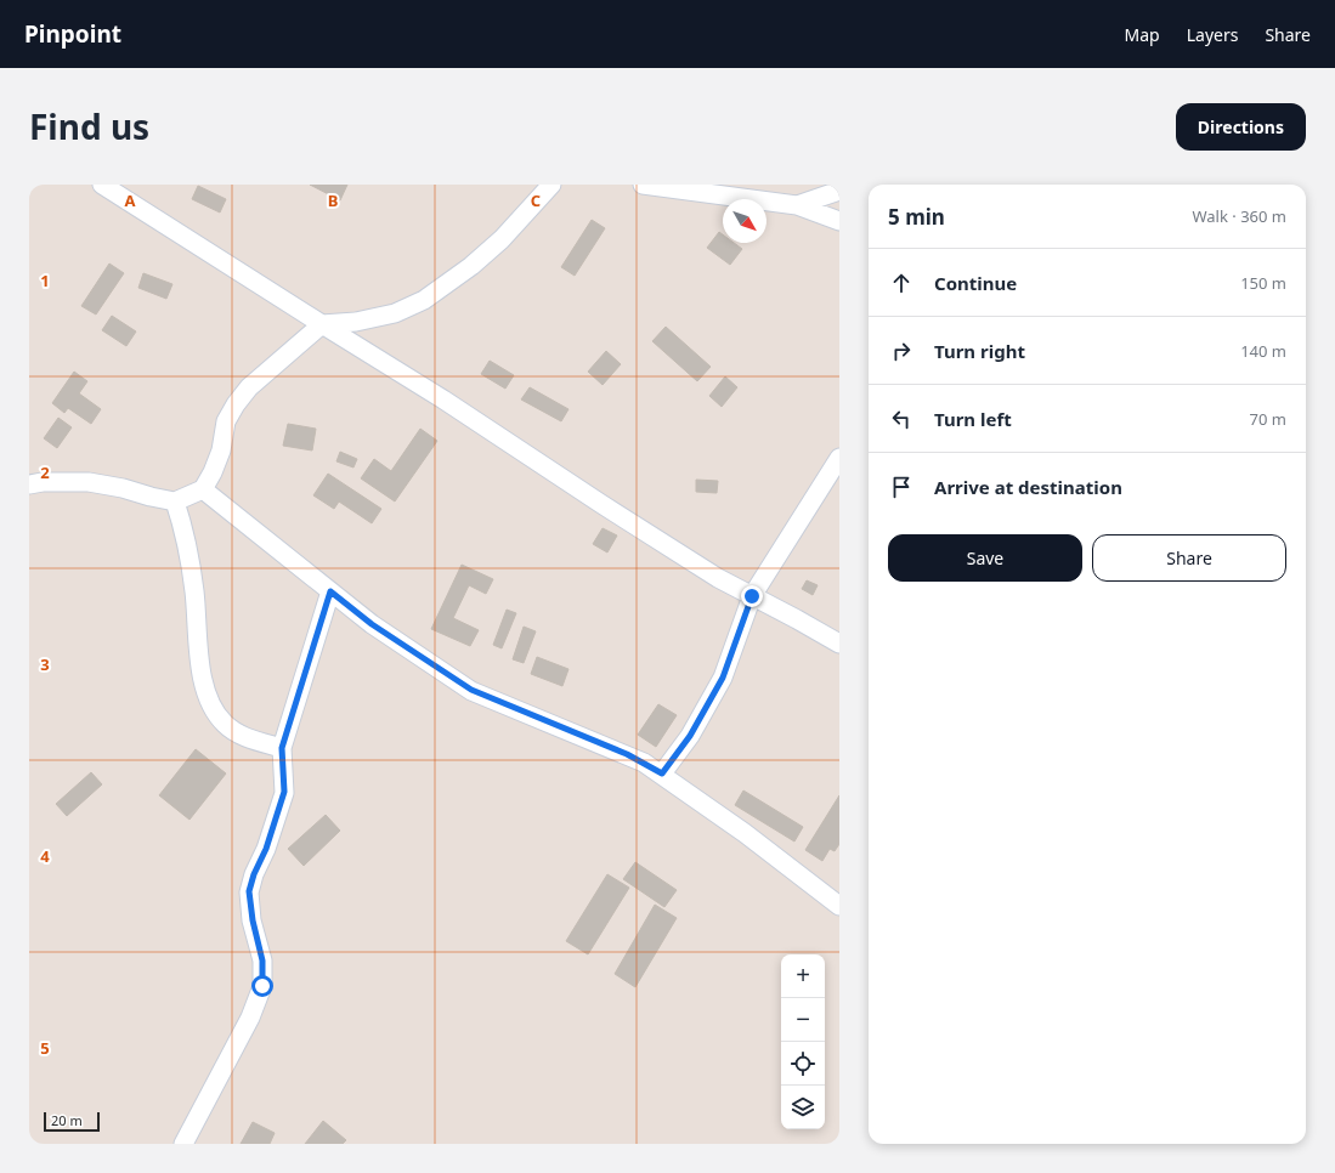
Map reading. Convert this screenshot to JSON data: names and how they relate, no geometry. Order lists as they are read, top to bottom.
{
  "scale_bar": "20 m",
  "north": "bottom right",
  "page": {
    "header": "Pinpoint",
    "nav": ["Map", "Layers", "Share"],
    "title": "Find us",
    "buttons": [
      "Directions",
      ["Save", "Share"]
    ],
    "heading": ["5 min", "Walk · 360 m"],
    "list": [
      ["Continue", "150 m"],
      ["Turn right", "140 m"],
      ["Turn left", "70 m"],
      "Arrive at destination"
    ],
    "map_buttons": ["+", "−"],
    "scale": "20 m"
  },
  "grid": {
    "columns": ["A", "B", "C"],
    "rows": [
      "1",
      "2",
      "3",
      "4",
      "5"
    ]
  }
}
